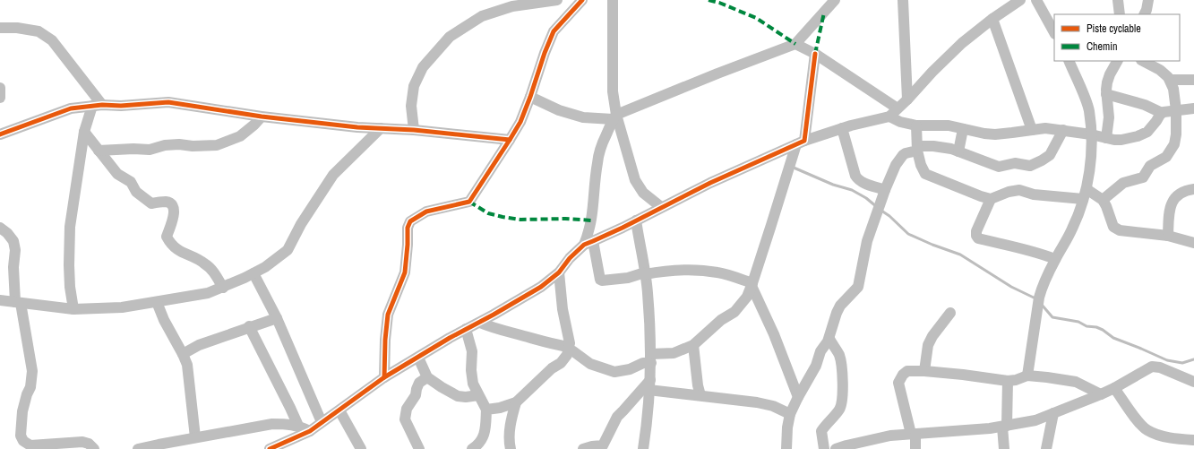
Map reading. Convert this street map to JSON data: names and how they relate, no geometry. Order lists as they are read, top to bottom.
{
  "legend": ["Piste cyclable", "Chemin"]
}
